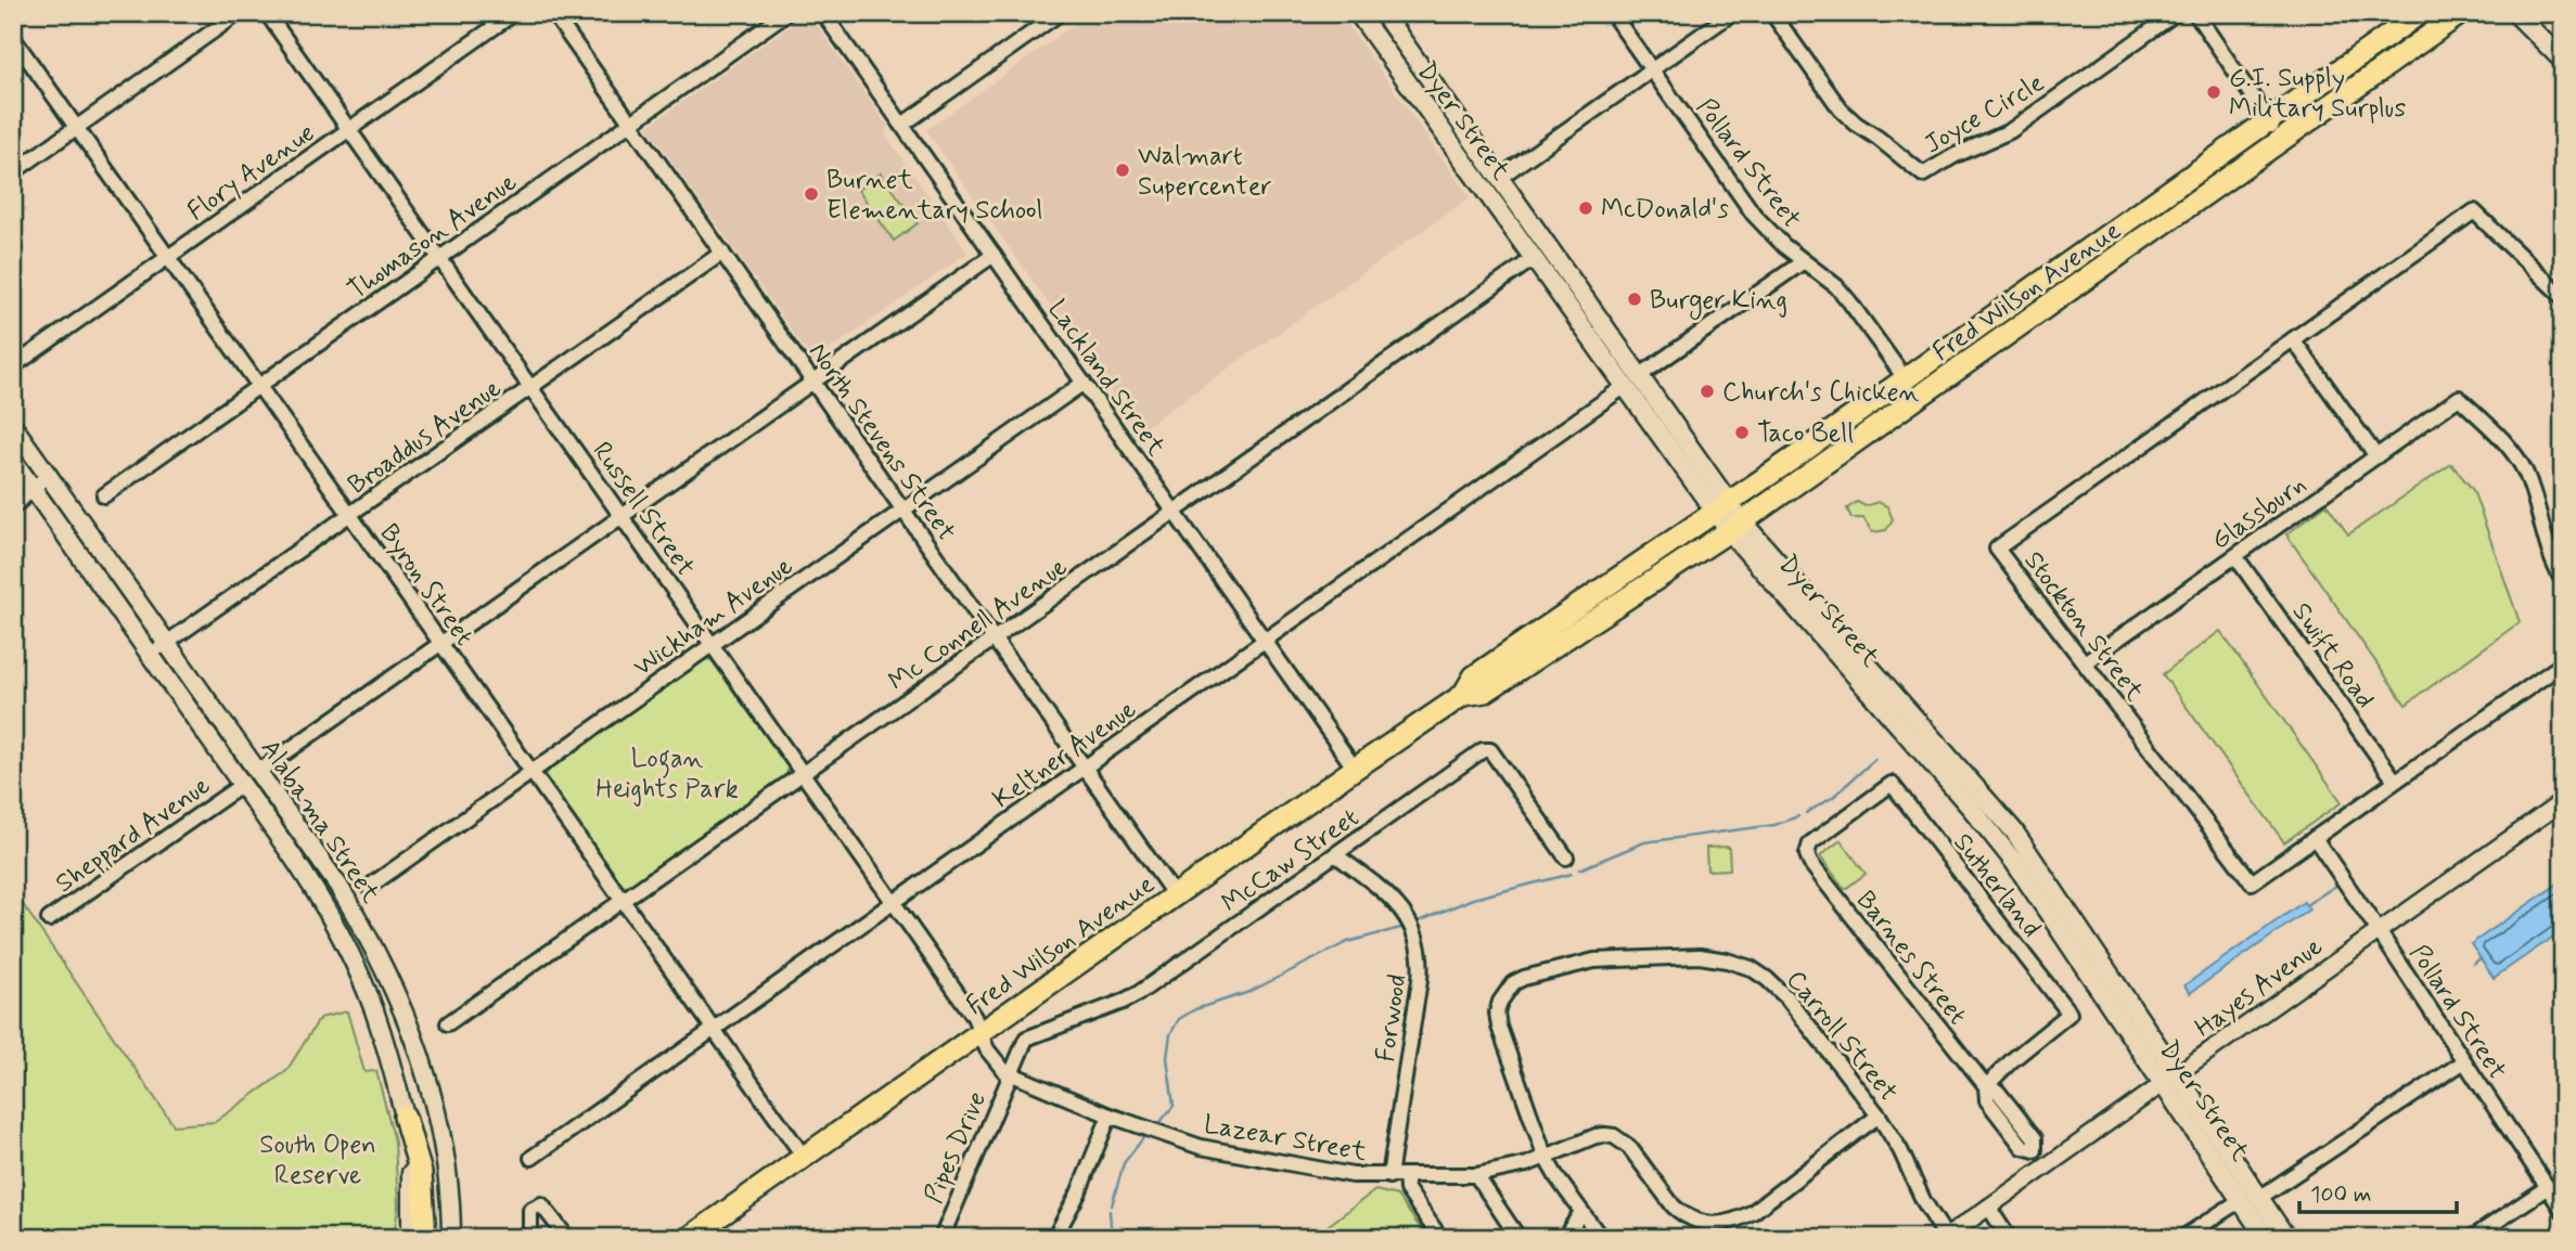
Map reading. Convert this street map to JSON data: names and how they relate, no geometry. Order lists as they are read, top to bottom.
{
  "streets": {
    "main road": ["Dyer Street", "Fred Wilson Avenue", "Alabama Street"],
    "street": [
      "Joyce Circle",
      "Pollard Street",
      "Flory Avenue",
      "Thomason Avenue",
      "Lackland Street",
      "Broaddus Avenue",
      "North Stevens Street",
      "Russell Street",
      "Glassburn",
      "Byron Street",
      "Wickham Avenue",
      "Mc Connell Avenue",
      "Stockton Street",
      "Swift Road",
      "Keltner Avenue",
      "Sheppard Avenue",
      "McCaw Street",
      "Sutherland",
      "Barnes Street",
      "Hayes Avenue",
      "Forwood",
      "Carroll Street",
      "Lazear Street",
      "Pipes Drive"
    ]
  },
  "crossings": [
    ["Dyer Street", "Fred Wilson Avenue"],
    ["Dyer Street", "Mc Connell Avenue"],
    ["Dyer Street", "Keltner Avenue"],
    ["Dyer Street", "Hayes Avenue"],
    ["Pollard Street", "Fred Wilson Avenue"],
    ["Pollard Street", "Stockton Street"],
    ["Pollard Street", "Keltner Avenue"],
    ["Pollard Street", "Hayes Avenue"],
    ["Flory Avenue", "Russell Street"],
    ["Flory Avenue", "Byron Street"],
    ["Thomason Avenue", "North Stevens Street"],
    ["Thomason Avenue", "Russell Street"],
    ["Thomason Avenue", "Byron Street"],
    ["Fred Wilson Avenue", "Lackland Street"],
    ["Fred Wilson Avenue", "North Stevens Street"],
    ["Fred Wilson Avenue", "Russell Street"],
    ["Fred Wilson Avenue", "Byron Street"],
    ["Lackland Street", "Wickham Avenue"],
    ["Lackland Street", "Mc Connell Avenue"],
    ["Lackland Street", "Keltner Avenue"],
    ["Broaddus Avenue", "North Stevens Street"],
    ["Broaddus Avenue", "Russell Street"],
    ["Broaddus Avenue", "Byron Street"],
    ["Broaddus Avenue", "Alabama Street"],
    ["North Stevens Street", "Wickham Avenue"],
    ["North Stevens Street", "Mc Connell Avenue"],
    ["North Stevens Street", "Keltner Avenue"],
    ["Russell Street", "Wickham Avenue"],
    ["Russell Street", "Mc Connell Avenue"],
    ["Russell Street", "Keltner Avenue"],
    ["Russell Street", "McCaw Street"],
    ["Russell Street", "Lazear Street"],
    ["Russell Street", "Pipes Drive"],
    ["Glassburn", "Stockton Street"],
    ["Glassburn", "Swift Road"],
    ["Byron Street", "Wickham Avenue"],
    ["Byron Street", "Mc Connell Avenue"],
    ["Byron Street", "Keltner Avenue"],
    ["Stockton Street", "Swift Road"],
    ["Alabama Street", "Sheppard Avenue"],
    ["McCaw Street", "Forwood"],
    ["McCaw Street", "Lazear Street"],
    ["McCaw Street", "Pipes Drive"],
    ["Sutherland", "Barnes Street"],
    ["Barnes Street", "Hayes Avenue"],
    ["Hayes Avenue", "Carroll Street"],
    ["Forwood", "Lazear Street"],
    ["Carroll Street", "Lazear Street"],
    ["Lazear Street", "Pipes Drive"]
  ],
  "parks": ["Logan Heights Park", "South Open Reserve"],
  "places": [
    "G.I. Supply Military Surplus",
    "Walmart Supercenter",
    "Burnet Elementary School",
    "McDonald's",
    "Burger King",
    "Church's Chicken",
    "Taco Bell"
  ],
  "scale_bar": "100 m"
}
